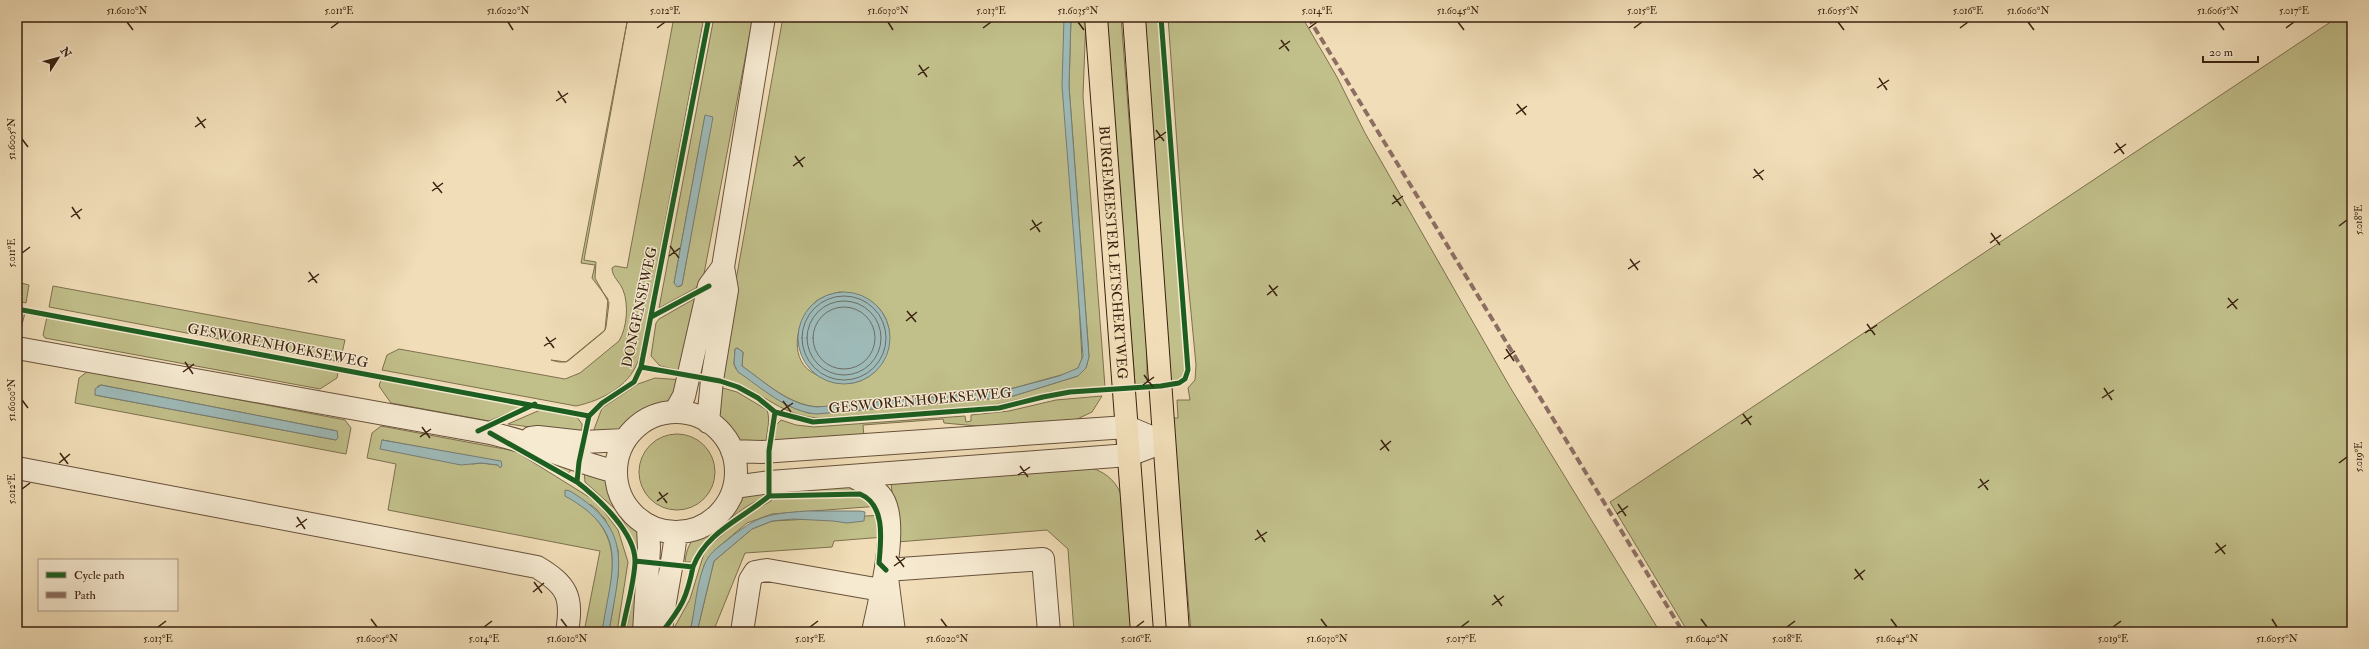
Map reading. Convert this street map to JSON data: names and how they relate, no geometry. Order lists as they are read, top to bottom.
{
  "streets": {
    "main road": ["BURGEMEESTER LETSCHERTWEG"],
    "cycle path": ["DONGENSEWEG", "GESWORENHOEKSEWEG"]
  },
  "legend": ["Cycle path", "Path"],
  "scale_bar": "20 m",
  "north": "top right",
  "coordinates": [
    "51.6010°N",
    "5.011°E",
    "51.6020°N",
    "5.012°E",
    "51.6030°N",
    "5.013°E",
    "51.6035°N",
    "5.014°E",
    "51.6045°N",
    "5.015°E",
    "51.6055°N",
    "5.016°E",
    "51.6060°N",
    "51.6065°N",
    "5.017°E",
    "51.6005°N",
    "5.018°E",
    "51.6000°N",
    "5.019°E",
    "51.6040°N"
  ]
}
